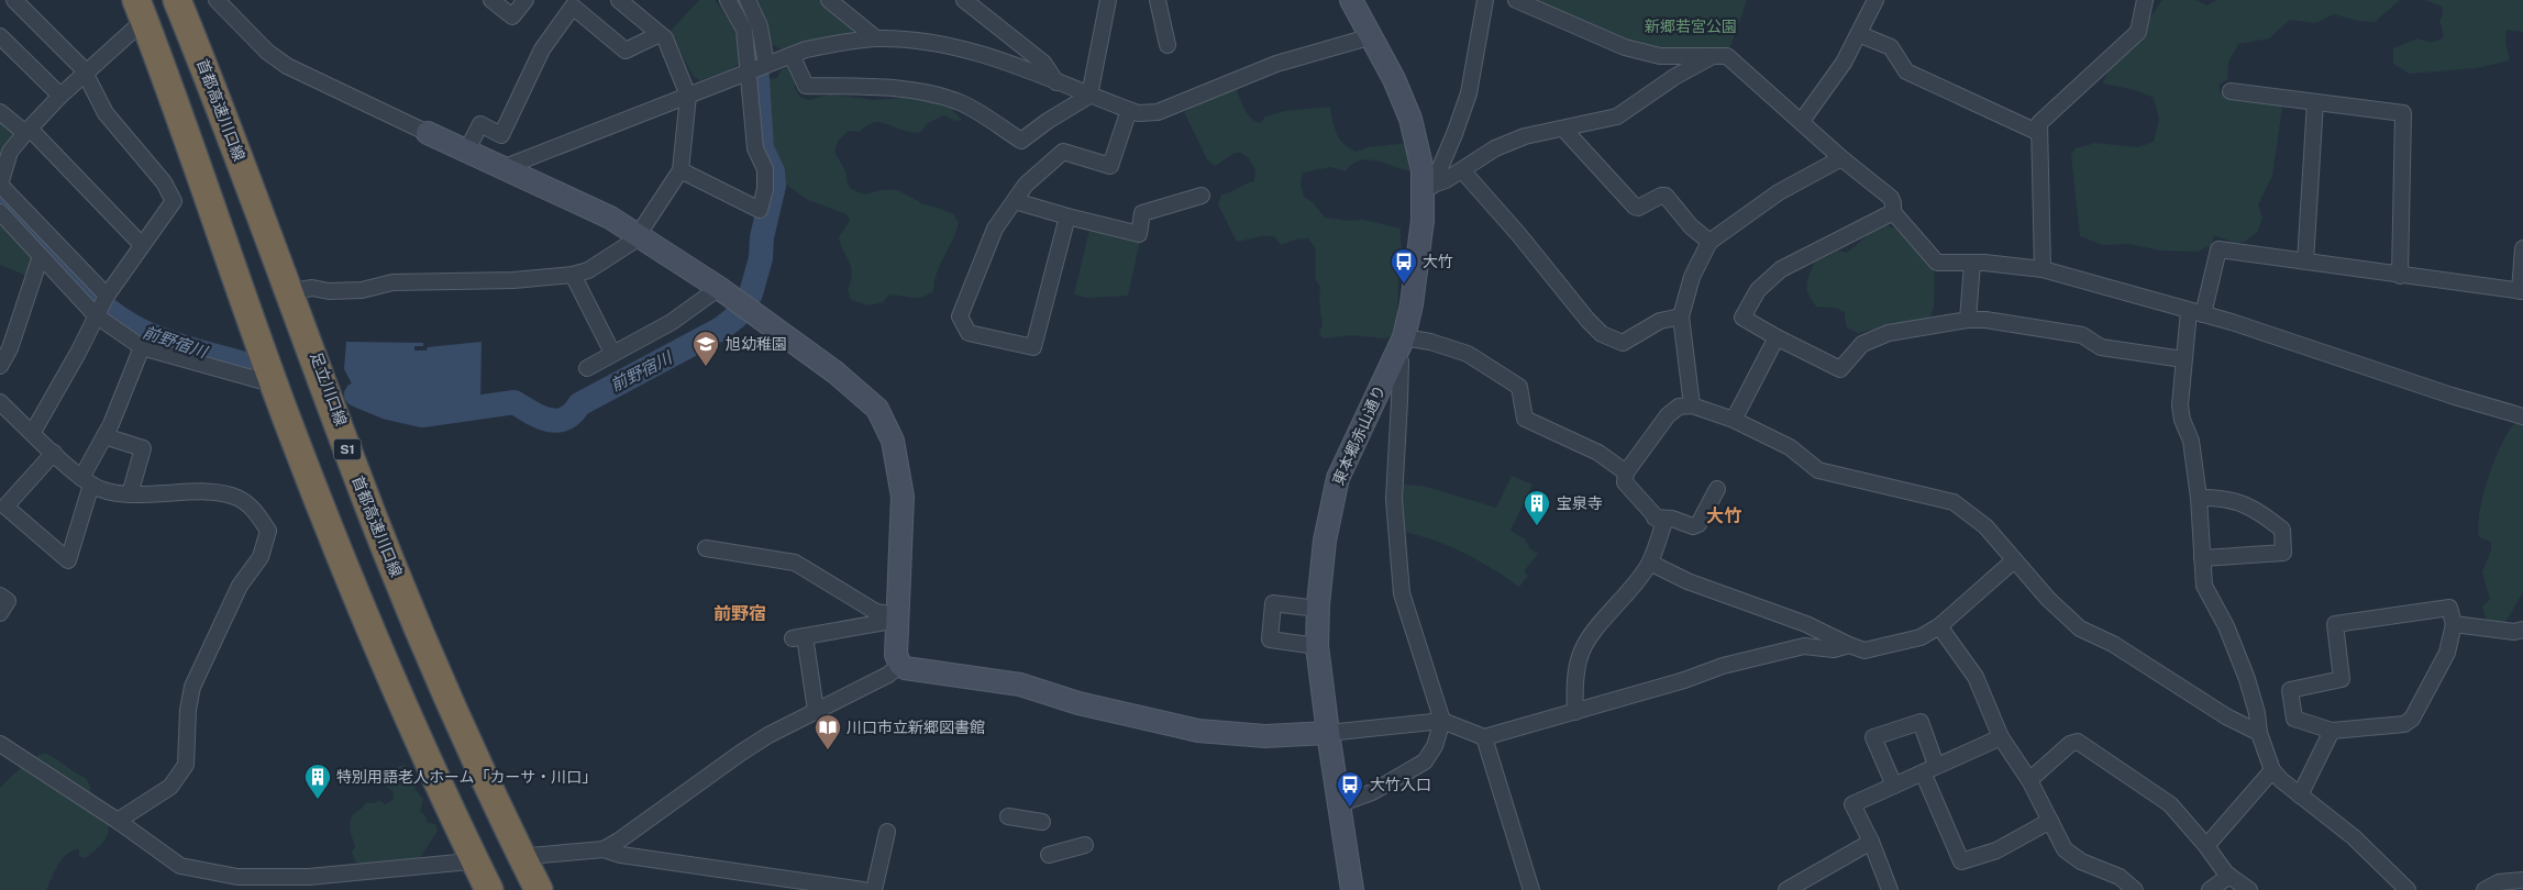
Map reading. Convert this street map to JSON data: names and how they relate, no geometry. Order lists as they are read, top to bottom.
{
  "streets": {
    "highway": ["首都高速川口線", "S1"],
    "street": ["足立川口線", "東本郷赤山通り"]
  },
  "districts": ["大竹", "前野宿"],
  "water": ["前野宿川"],
  "parks": ["新郷若宮公園"],
  "places": {
    "bus stop": ["大竹", "大竹入口"],
    "school or university": ["旭幼稚園"],
    "building": ["宝泉寺", "特別用語老人ホーム「カーサ・川口」"],
    "library": ["川口市立新郷図書館"]
  }
}
